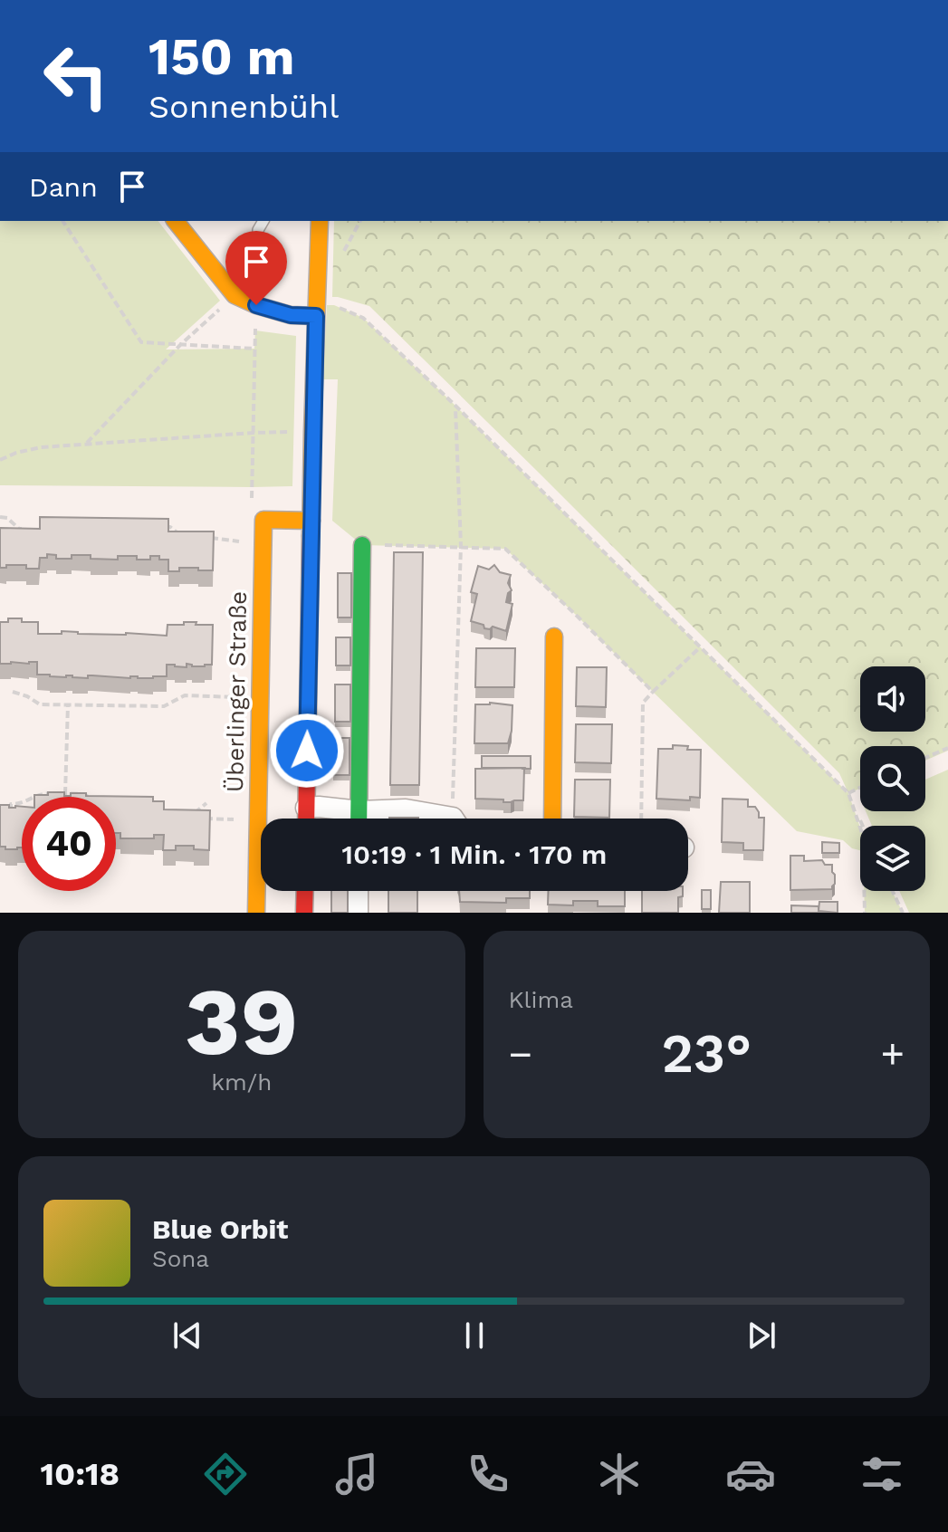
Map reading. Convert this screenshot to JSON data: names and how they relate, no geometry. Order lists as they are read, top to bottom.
{
  "streets": {
    "street": ["Überlinger Straße"]
  },
  "page": {
    "turn": ["150 m", "Sonnenbühl"],
    "then": "Dann",
    "limit": "40",
    "trip": "10:19 · 1 Min. · 170 m",
    "tile": [
      ["39", "km/h"],
      "Klima"
    ],
    "heat": ["−", "23°", "+"],
    "song": ["Blue Orbit", "Sona"],
    "tabs": "10:18"
  }
}
